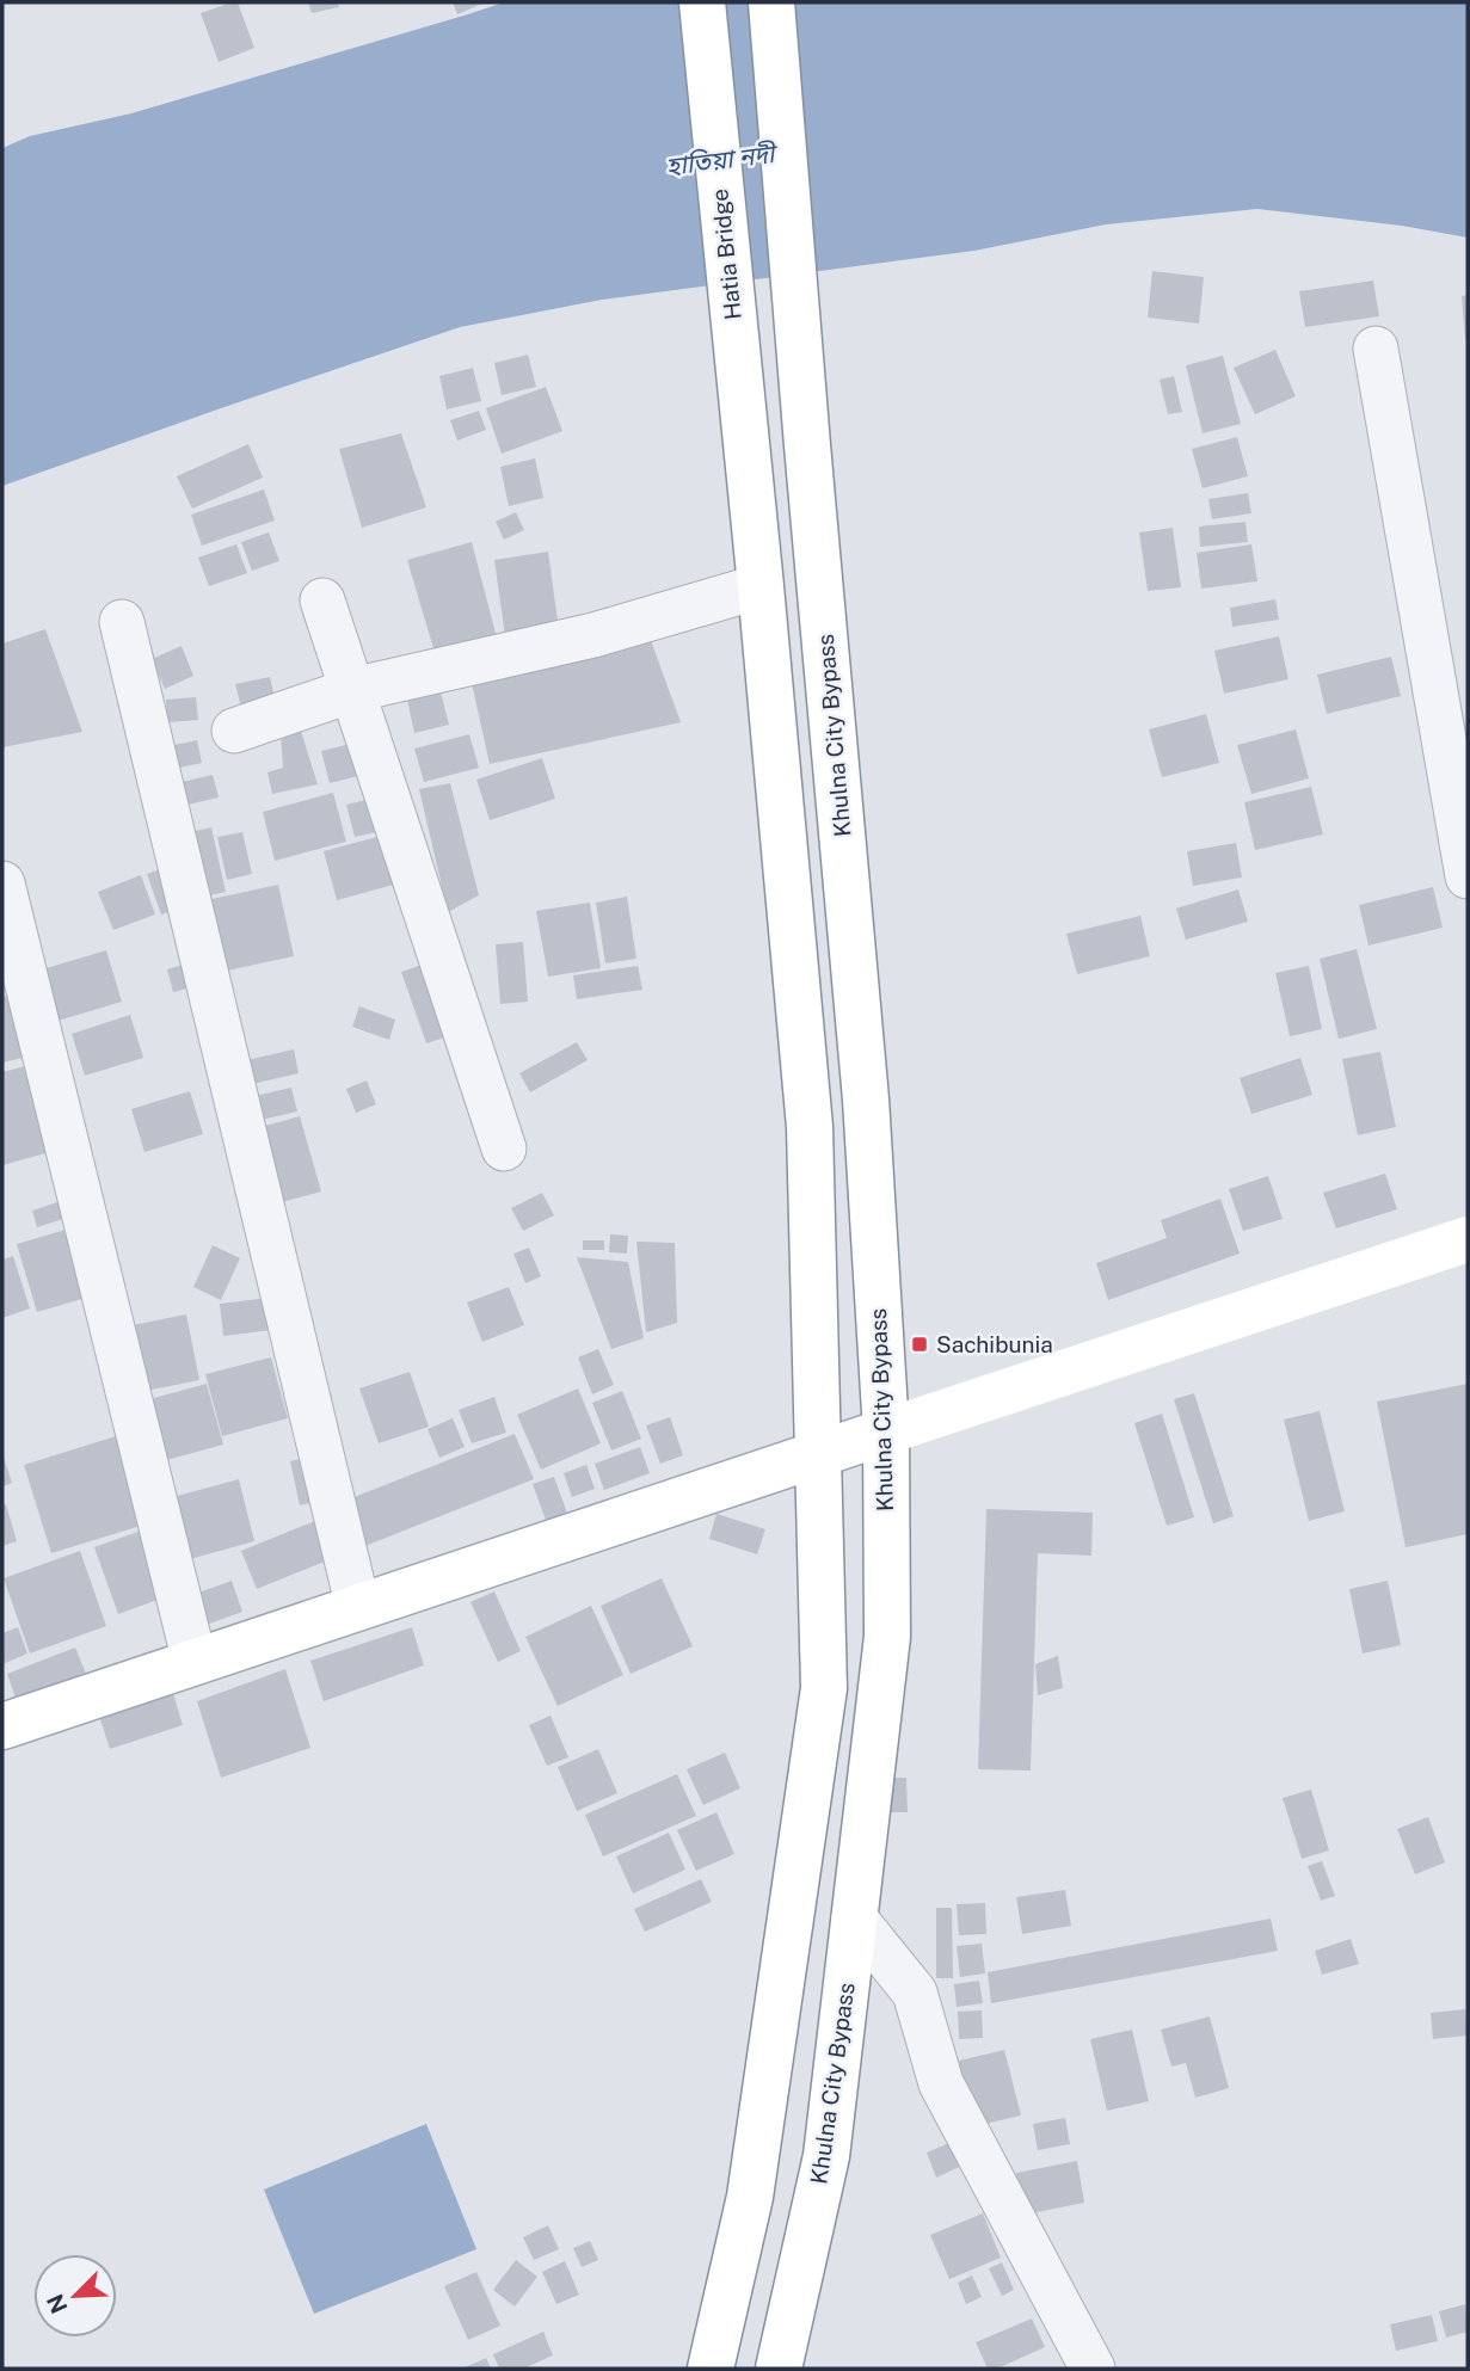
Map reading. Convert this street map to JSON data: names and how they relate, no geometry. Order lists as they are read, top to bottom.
{
  "streets": {
    "main road": ["Hatia Bridge", "Khulna City Bypass"]
  },
  "water": ["হাতিয়া নদী"],
  "places": {
    "transit": ["Sachibunia"]
  },
  "north": "bottom left"
}
